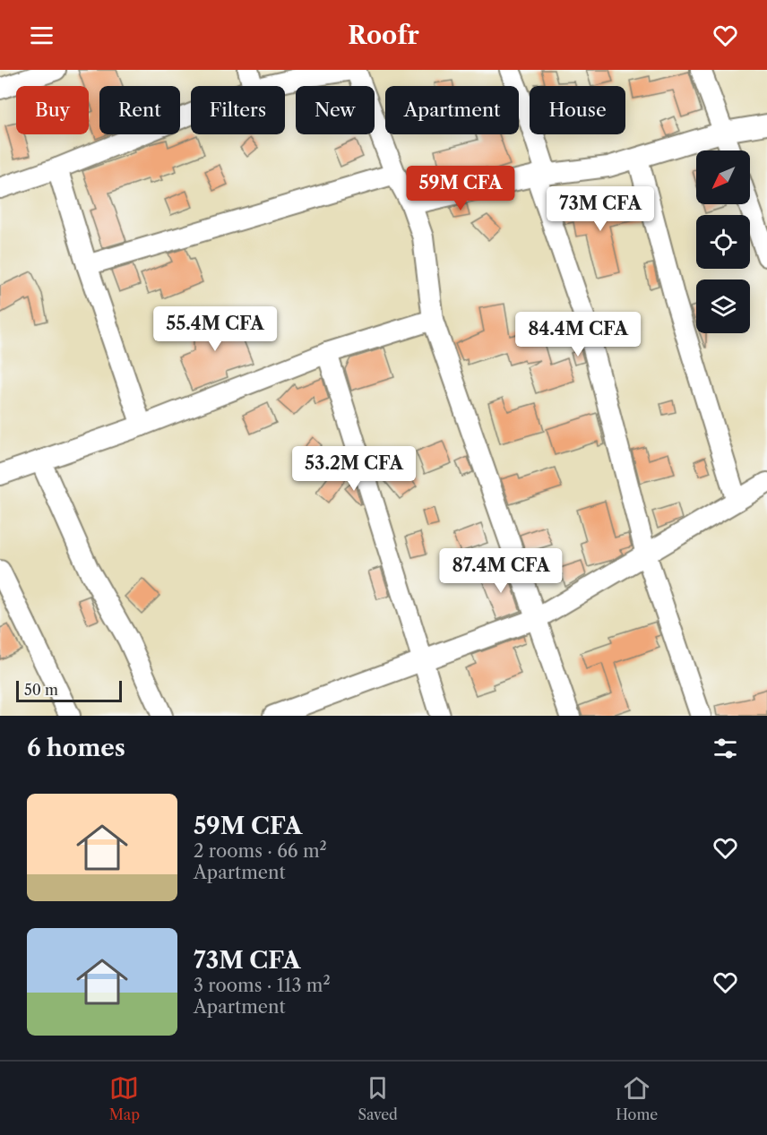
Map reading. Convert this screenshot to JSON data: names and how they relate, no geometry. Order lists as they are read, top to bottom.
{
  "scale_bar": "50 m",
  "north": "bottom left",
  "page": {
    "header": "Roofr",
    "chip": [
      "Buy",
      "Rent",
      "Filters",
      "New",
      "Apartment",
      "House"
    ],
    "price": [
      "59M CFA",
      "73M CFA",
      "55.4M CFA",
      "84.4M CFA",
      "53.2M CFA",
      "87.4M CFA"
    ],
    "scale": "50 m",
    "heading": "6 homes",
    "list": [
      {
        "name": "59M CFA",
        "note": "2 rooms · 66 m² · Apartment"
      },
      {
        "name": "73M CFA",
        "note": "3 rooms · 113 m² · Apartment"
      }
    ],
    "tabs": ["Map", "Saved", "Home"]
  }
}
